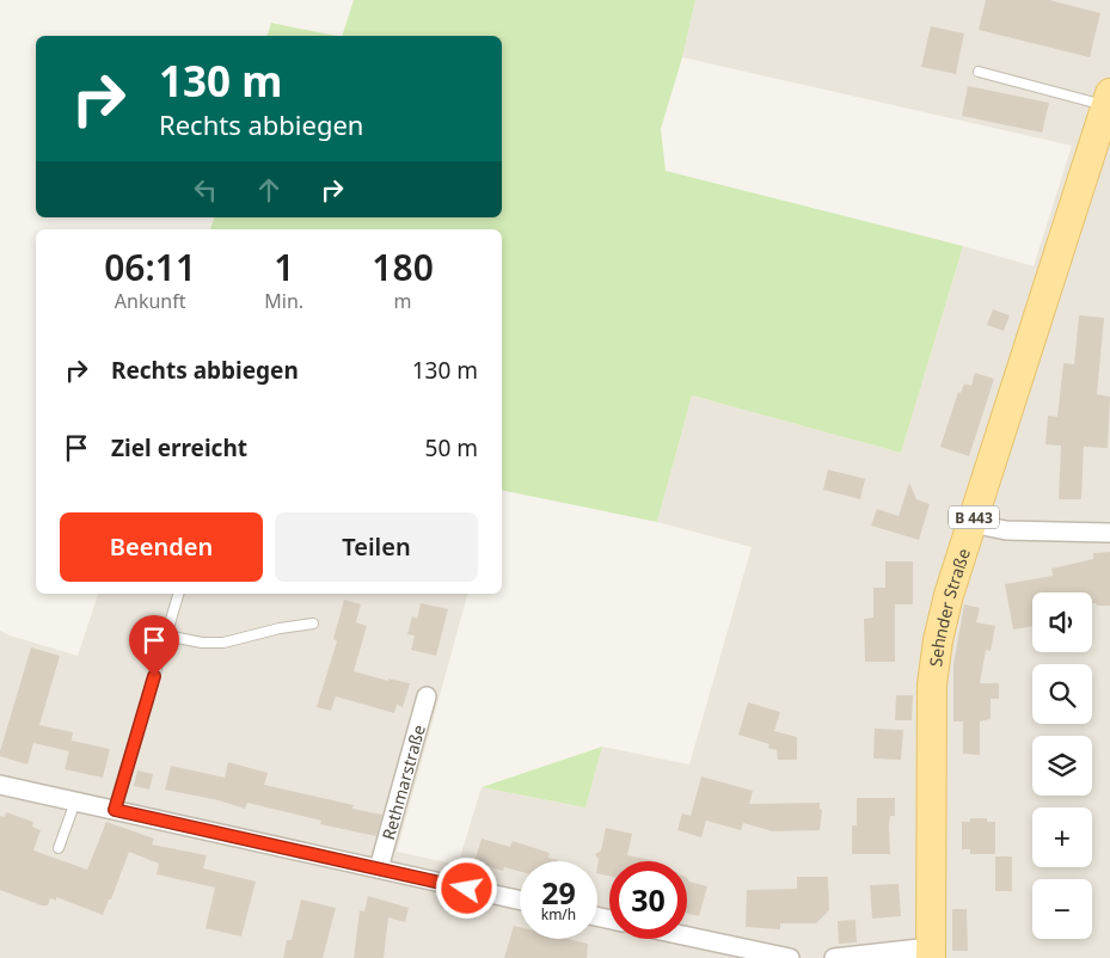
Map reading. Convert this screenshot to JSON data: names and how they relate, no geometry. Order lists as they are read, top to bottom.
{
  "streets": {
    "main road": ["B 443", "Sehnder Straße"],
    "street": ["Rethmarstraße"]
  },
  "page": {
    "turn": ["130 m", "Rechts abbiegen"],
    "eta": [
      "06:11",
      "Ankunft",
      "1",
      "Min.",
      "180",
      "m"
    ],
    "list": [
      {
        "name": "Rechts abbiegen",
        "value": "130 m"
      },
      {
        "name": "Ziel erreicht",
        "value": "50 m"
      }
    ],
    "buttons": ["Beenden", "Teilen"],
    "map_buttons": ["+", "−"],
    "speed": "29 km/h",
    "limit": "30"
  }
}
